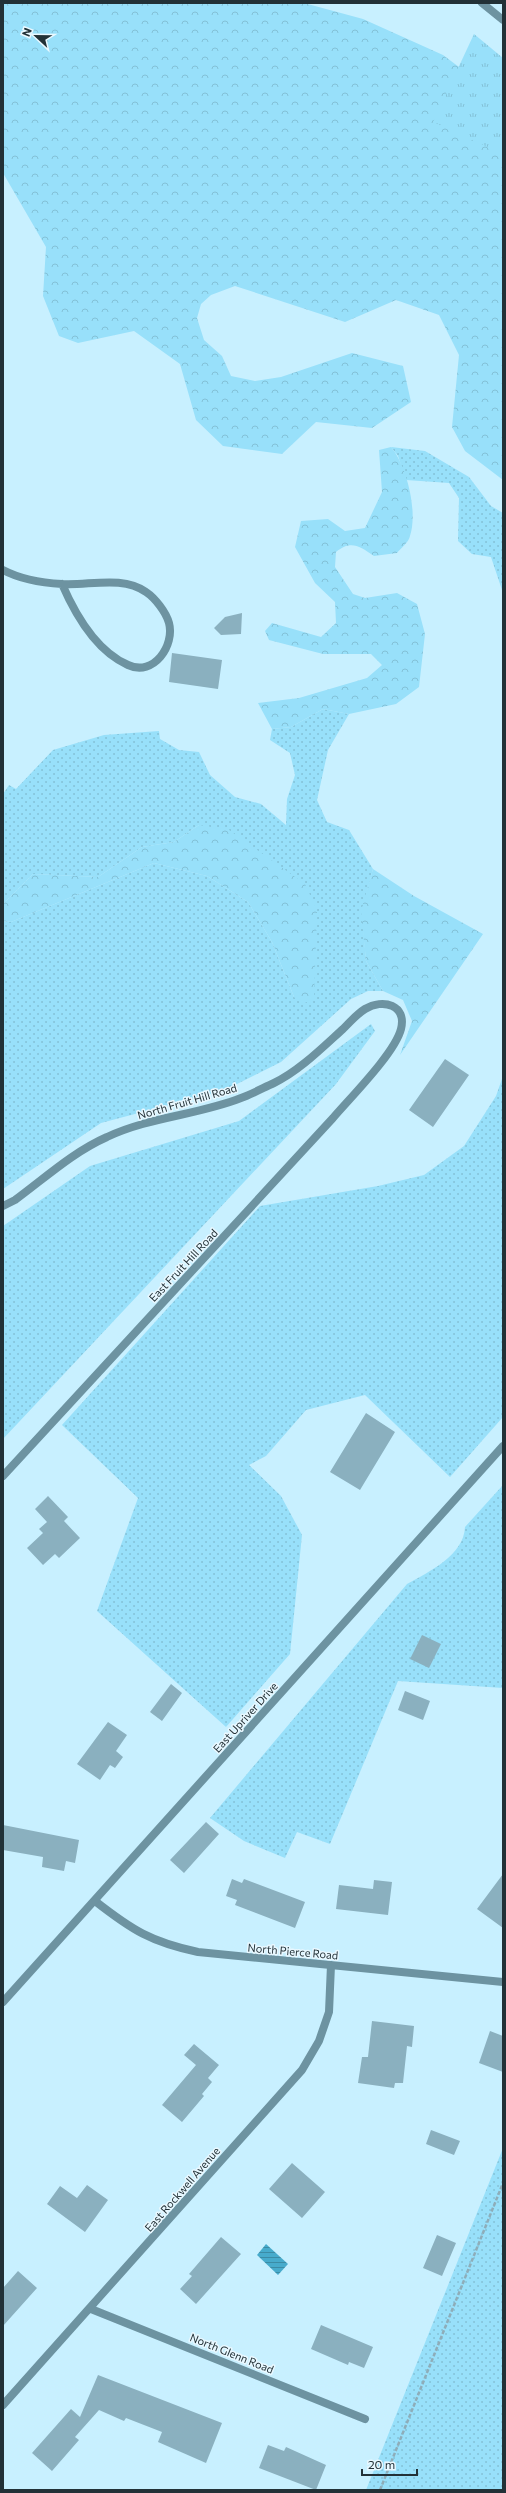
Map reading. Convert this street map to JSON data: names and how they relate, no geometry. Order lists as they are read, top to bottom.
{
  "streets": {
    "street": [
      "North Fruit Hill Road",
      "East Fruit Hill Road",
      "East Upriver Drive",
      "North Pierce Road",
      "East Rockwell Avenue",
      "North Glenn Road"
    ]
  },
  "crossings": [
    ["North Fruit Hill Road", "East Fruit Hill Road"],
    ["East Upriver Drive", "North Pierce Road"],
    ["North Pierce Road", "East Rockwell Avenue"],
    ["East Rockwell Avenue", "North Glenn Road"]
  ],
  "scale_bar": "20 m",
  "north": "left"
}
